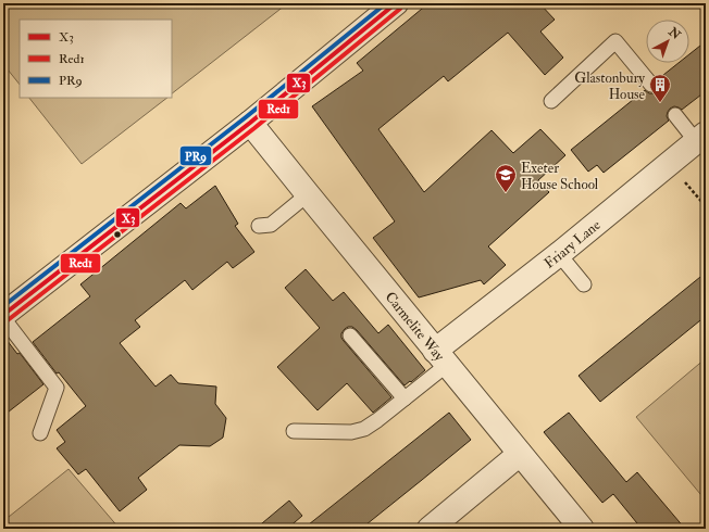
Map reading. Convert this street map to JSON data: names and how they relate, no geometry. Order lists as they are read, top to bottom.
{
  "streets": {
    "street": ["Friary Lane", "Carmelite Way"]
  },
  "crossings": [
    ["Friary Lane", "Carmelite Way"]
  ],
  "places": {
    "building": ["Glastonbury House"],
    "school or university": ["Exeter House School"]
  },
  "lines": ["transit line X3", "transit line PR9", "transit line Red1"],
  "legend": ["X3", "Red1", "PR9"],
  "north": "top right"
}
